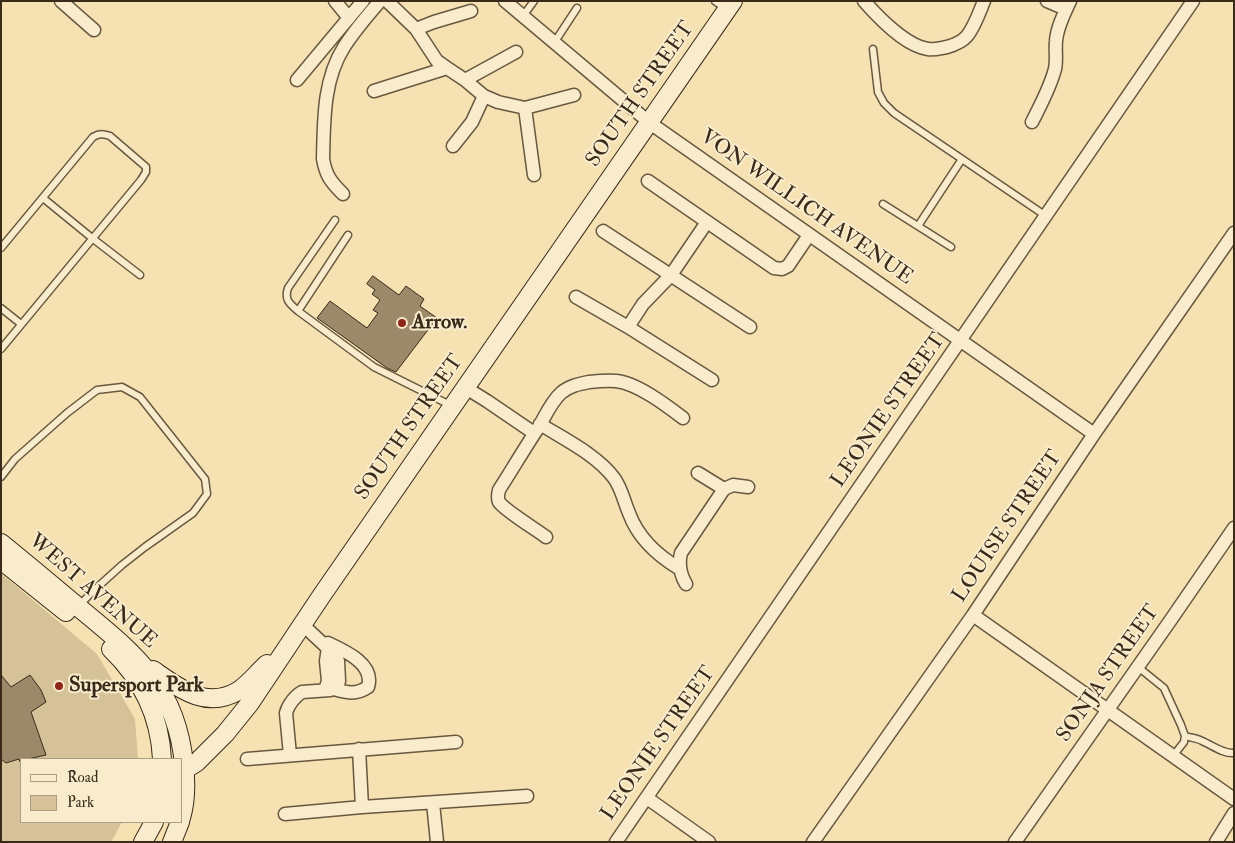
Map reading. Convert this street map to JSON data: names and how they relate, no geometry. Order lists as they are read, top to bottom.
{
  "streets": {
    "street": [
      "SOUTH STREET",
      "VON WILLICH AVENUE",
      "LEONIE STREET",
      "LOUISE STREET",
      "WEST AVENUE",
      "SONJA STREET"
    ]
  },
  "crossings": [
    ["SOUTH STREET", "VON WILLICH AVENUE"],
    ["SOUTH STREET", "WEST AVENUE"],
    ["VON WILLICH AVENUE", "LEONIE STREET"],
    ["VON WILLICH AVENUE", "LOUISE STREET"]
  ],
  "places": ["Arrow.", "Supersport Park"],
  "legend": ["Road", "Park"]
}
